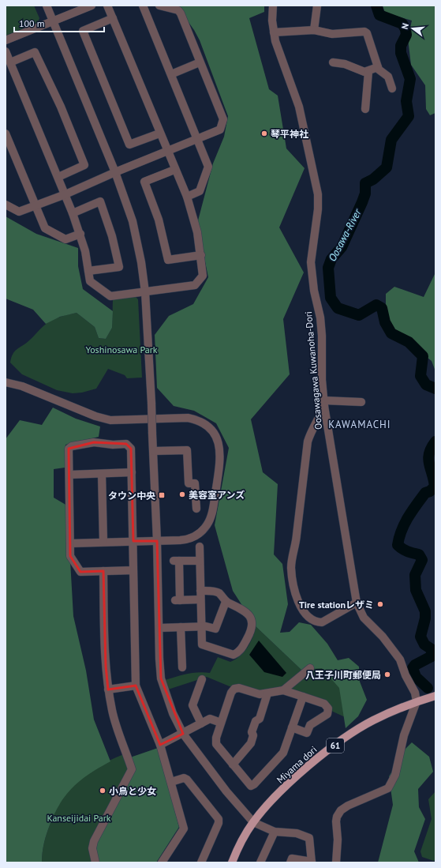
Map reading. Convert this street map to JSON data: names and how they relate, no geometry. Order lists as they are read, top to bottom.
{
  "streets": {
    "main road": ["61", "Miyama dori"],
    "street": ["Oosawagawa Kuwanoha-Dori"]
  },
  "crossings": [
    ["Oosawagawa Kuwanoha-Dori", "Miyama dori"]
  ],
  "districts": ["KAWAMACHI"],
  "water": ["Oosawa-River"],
  "parks": ["Yoshinosawa Park", "Kanseijidai Park"],
  "places": {
    "other": [
      "琴平神社",
      "美容室アンズ",
      "Tire stationレザミ",
      "八王子川町郵便局",
      "小鳥と少女"
    ],
    "transit": ["タウン中央"]
  },
  "scale_bar": "100 m",
  "north": "left"
}
